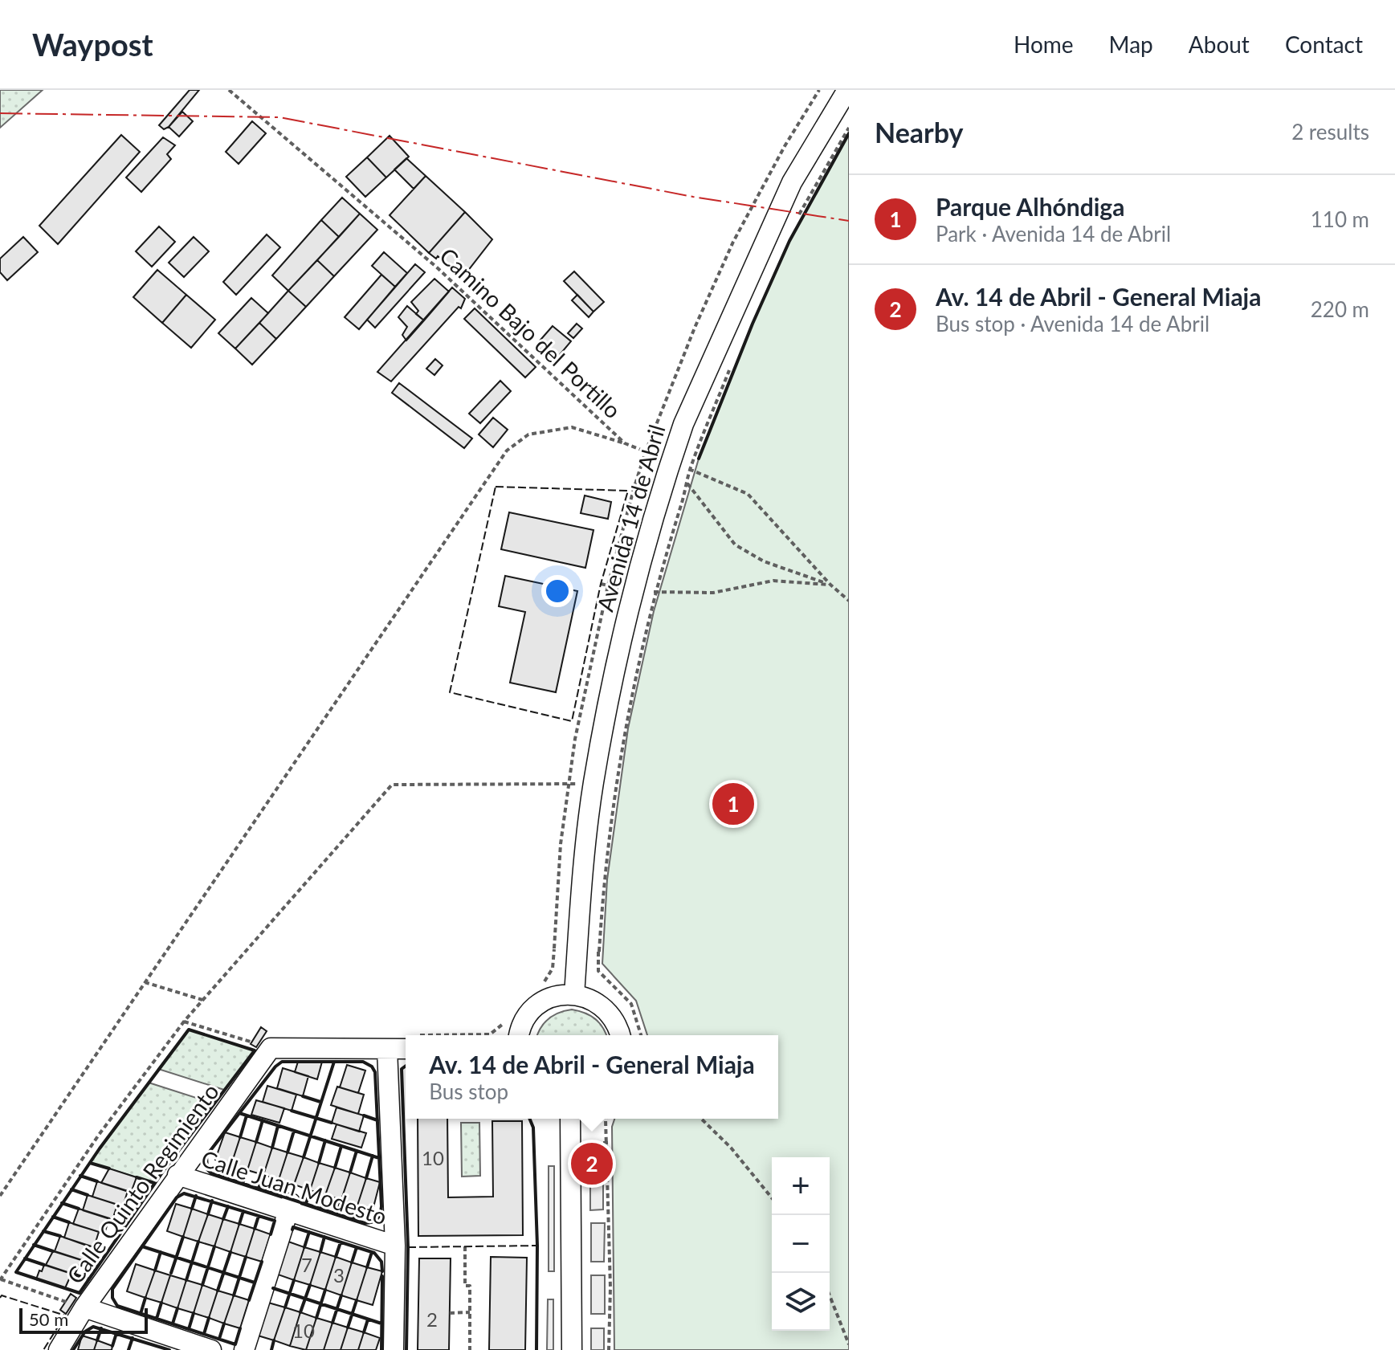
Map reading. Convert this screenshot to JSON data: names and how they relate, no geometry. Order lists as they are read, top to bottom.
{
  "streets": {
    "street": ["Avenida 14 de Abril", "Calle Quinto Regimiento", "Calle Juan Modesto"],
    "path": ["Camino Bajo del Portillo"]
  },
  "crossings": [
    ["Camino Bajo del Portillo", "Avenida 14 de Abril"],
    ["Calle Quinto Regimiento", "Calle Juan Modesto"]
  ],
  "house_numbers": [
    "10",
    "7",
    "3",
    "2",
    "10"
  ],
  "scale_bar": "50 m",
  "page": {
    "header": "Waypost",
    "nav": [
      "Home",
      "Map",
      "About",
      "Contact"
    ],
    "heading": ["Nearby", "2 results"],
    "list": [
      {
        "mark": "1",
        "name": "Parque Alhóndiga",
        "note": "Park · Avenida 14 de Abril",
        "value": "110 m"
      },
      {
        "mark": "2",
        "name": "Av. 14 de Abril - General Miaja",
        "note": "Bus stop · Avenida 14 de Abril",
        "value": "220 m"
      }
    ],
    "pins": ["1", "2"],
    "popup": ["Av. 14 de Abril - General Miaja", "Bus stop"],
    "map_buttons": ["+", "−"],
    "scale": "50 m"
  }
}
